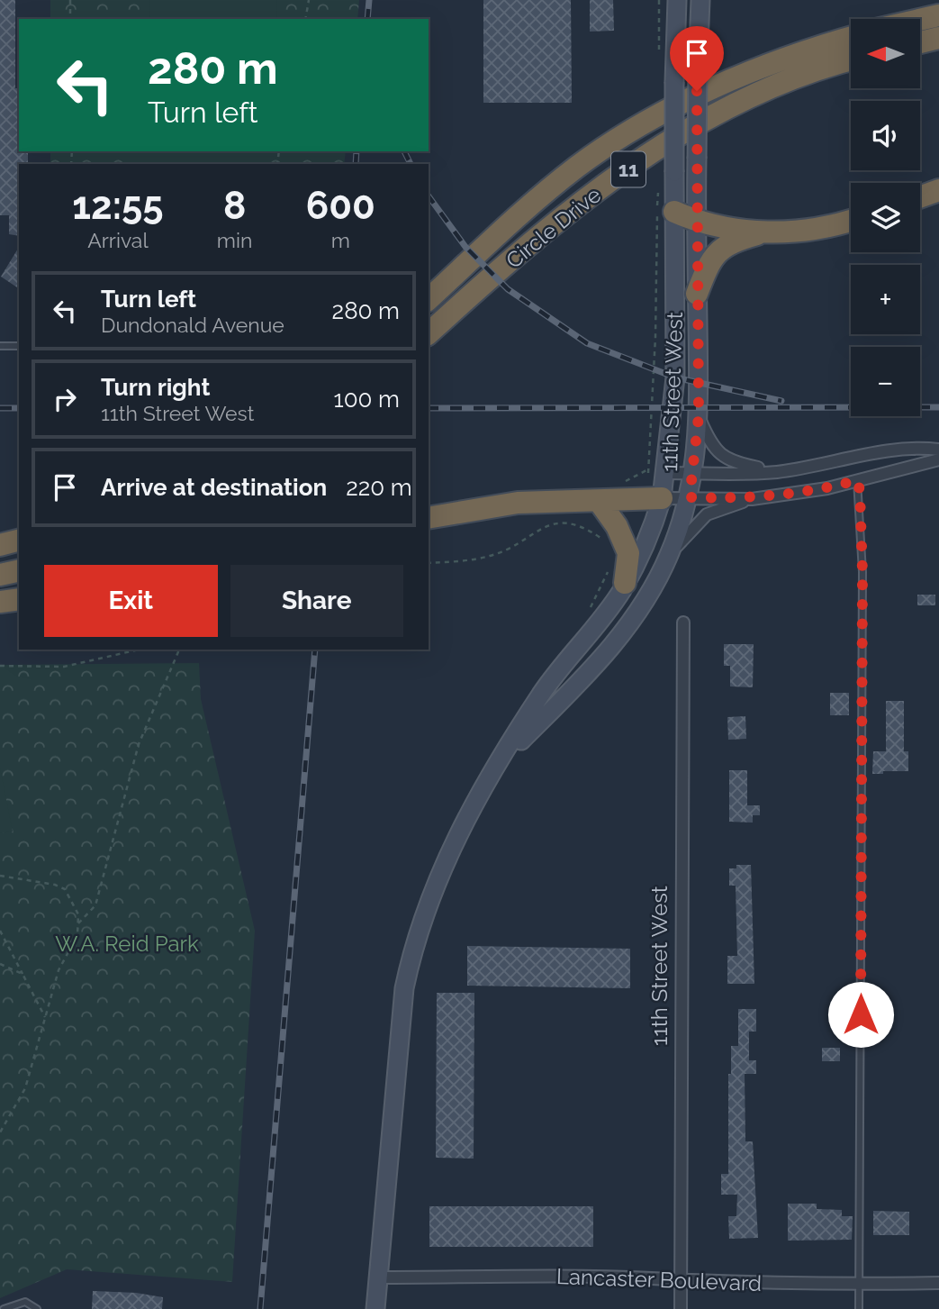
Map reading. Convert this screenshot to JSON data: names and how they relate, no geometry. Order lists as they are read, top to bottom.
{
  "streets": {
    "highway": ["11", "Circle Drive"],
    "main road": ["11th Street West"],
    "street": ["Lancaster Boulevard"]
  },
  "crossings": [
    ["11th Street West", "Lancaster Boulevard"]
  ],
  "parks": ["W.A. Reid Park"],
  "north": "left",
  "page": {
    "map_buttons": ["+", "−"],
    "turn": ["280 m", "Turn left"],
    "eta": [
      "12:55",
      "Arrival",
      "8",
      "min",
      "600",
      "m"
    ],
    "list": [
      {
        "name": "Turn left",
        "note": "Dundonald Avenue",
        "value": "280 m"
      },
      {
        "name": "Turn right",
        "note": "11th Street West",
        "value": "100 m"
      },
      {
        "name": "Arrive at destination",
        "value": "220 m"
      }
    ],
    "buttons": ["Exit", "Share"]
  }
}
